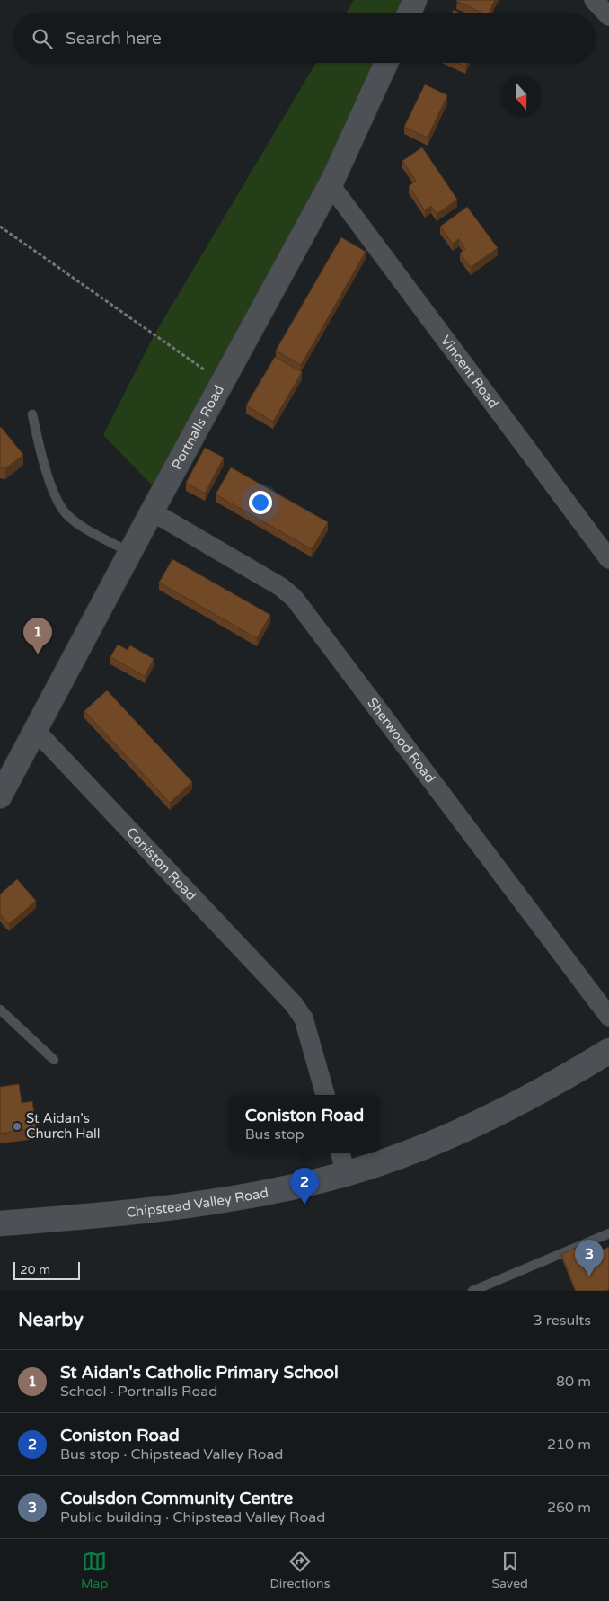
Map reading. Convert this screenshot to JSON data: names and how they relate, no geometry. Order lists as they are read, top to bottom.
{
  "streets": {
    "main road": ["Chipstead Valley Road"],
    "street": [
      "Vincent Road",
      "Portnalls Road",
      "Sherwood Road",
      "Coniston Road"
    ]
  },
  "crossings": [
    ["Vincent Road", "Portnalls Road"],
    ["Portnalls Road", "Sherwood Road"],
    ["Portnalls Road", "Coniston Road"]
  ],
  "places": ["St Aidan's Church Hall"],
  "scale_bar": "20 m",
  "north": "bottom",
  "page": {
    "search": "Search here",
    "pins": ["1", "2", "3"],
    "popup": ["Coniston Road", "Bus stop"],
    "scale": "20 m",
    "heading": ["Nearby", "3 results"],
    "list": [
      {
        "mark": "1",
        "name": "St Aidan's Catholic Primary School",
        "note": "School · Portnalls Road",
        "value": "80 m"
      },
      {
        "mark": "2",
        "name": "Coniston Road",
        "note": "Bus stop · Chipstead Valley Road",
        "value": "210 m"
      },
      {
        "mark": "3",
        "name": "Coulsdon Community Centre",
        "note": "Public building · Chipstead Valley Road",
        "value": "260 m"
      }
    ],
    "nav": ["Map", "Directions", "Saved"]
  }
}
